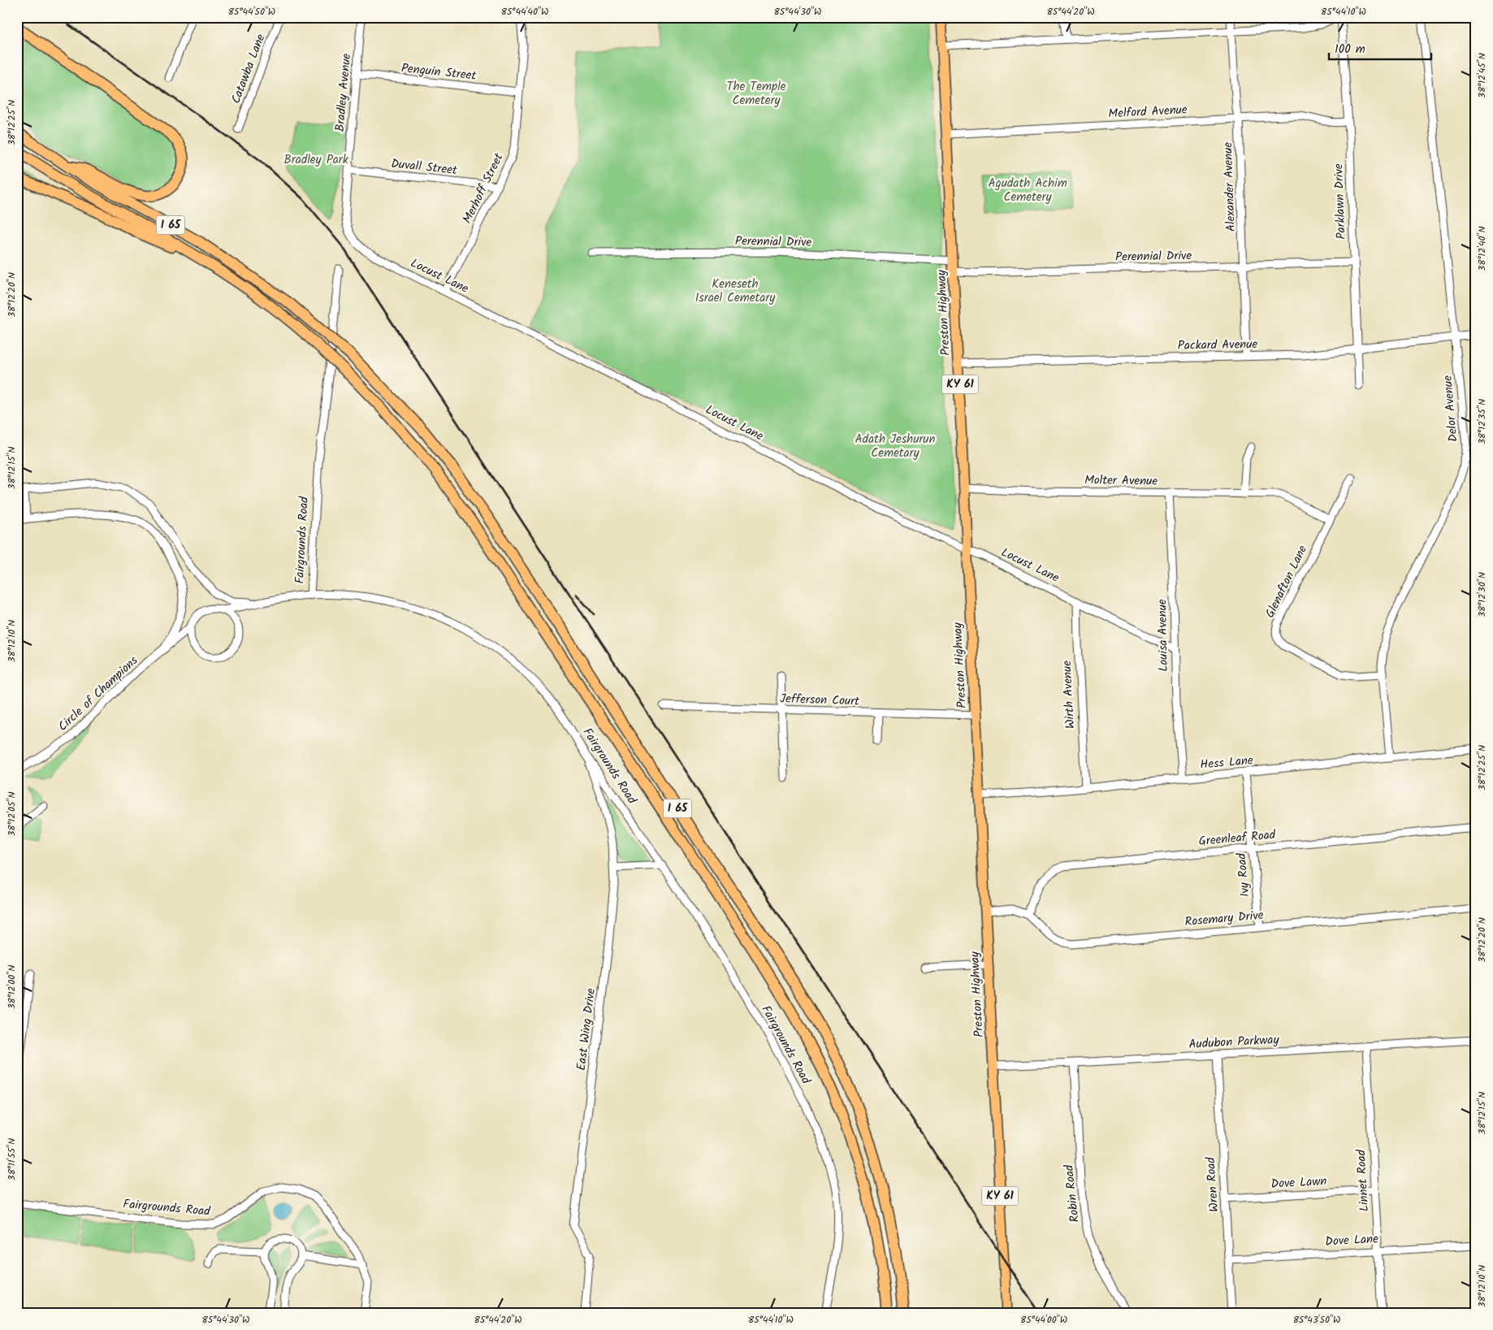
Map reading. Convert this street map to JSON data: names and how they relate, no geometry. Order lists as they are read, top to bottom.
{
  "streets": {
    "highway": ["I 65"],
    "main road": ["Preston Highway", "KY 61"],
    "street": [
      "Catawba Lane",
      "Penguin Street",
      "Bradley Avenue",
      "Melford Avenue",
      "Duvall Street",
      "Alexander Avenue",
      "Merhoff Street",
      "Parklawn Drive",
      "Perennial Drive",
      "Locust Lane",
      "Packard Avenue",
      "Delor Avenue",
      "Molter Avenue",
      "Fairgrounds Road",
      "Glenafton Lane",
      "Louisa Avenue",
      "Circle of Champions",
      "Wirth Avenue",
      "Jefferson Court",
      "Hess Lane",
      "Greenleaf Road",
      "Ivy Road",
      "Rosemary Drive",
      "East Wing Drive",
      "Audubon Parkway",
      "Linnet Road",
      "Dove Lawn",
      "Wren Road",
      "Robin Road",
      "Dove Lane"
    ]
  },
  "crossings": [
    ["Penguin Street", "Bradley Avenue"],
    ["Penguin Street", "Merhoff Street"],
    ["Bradley Avenue", "Duvall Street"],
    ["Bradley Avenue", "Locust Lane"],
    ["Melford Avenue", "Alexander Avenue"],
    ["Melford Avenue", "Parklawn Drive"],
    ["Melford Avenue", "Preston Highway"],
    ["Duvall Street", "Merhoff Street"],
    ["Duvall Street", "Locust Lane"],
    ["Alexander Avenue", "Perennial Drive"],
    ["Alexander Avenue", "Packard Avenue"],
    ["Merhoff Street", "Locust Lane"],
    ["Parklawn Drive", "Perennial Drive"],
    ["Parklawn Drive", "Packard Avenue"],
    ["Perennial Drive", "Preston Highway"],
    ["Locust Lane", "Preston Highway"],
    ["Locust Lane", "Louisa Avenue"],
    ["Locust Lane", "Wirth Avenue"],
    ["Preston Highway", "Packard Avenue"],
    ["Preston Highway", "Molter Avenue"],
    ["Preston Highway", "Jefferson Court"],
    ["Preston Highway", "Hess Lane"],
    ["Preston Highway", "Rosemary Drive"],
    ["Preston Highway", "Audubon Parkway"],
    ["Packard Avenue", "Delor Avenue"],
    ["Delor Avenue", "Glenafton Lane"],
    ["Delor Avenue", "Hess Lane"],
    ["Molter Avenue", "Glenafton Lane"],
    ["Molter Avenue", "Louisa Avenue"],
    ["Fairgrounds Road", "East Wing Drive"],
    ["Louisa Avenue", "Hess Lane"],
    ["Wirth Avenue", "Hess Lane"],
    ["Hess Lane", "Ivy Road"],
    ["Greenleaf Road", "Ivy Road"],
    ["Greenleaf Road", "Rosemary Drive"],
    ["Ivy Road", "Rosemary Drive"],
    ["Audubon Parkway", "Linnet Road"],
    ["Audubon Parkway", "Wren Road"],
    ["Audubon Parkway", "Robin Road"],
    ["Linnet Road", "Dove Lawn"],
    ["Linnet Road", "Dove Lane"],
    ["Dove Lawn", "Wren Road"],
    ["Wren Road", "Dove Lane"]
  ],
  "parks": [
    "The Temple Cemetery",
    "Bradley Park",
    "Agudath Achim Cemetery",
    "Keneseth Israel Cemetary",
    "Adath Jeshurun Cemetary"
  ],
  "scale_bar": "100 m",
  "coordinates": [
    "85°44'50\"W",
    "85°44'40\"W",
    "85°44'30\"W",
    "85°44'20\"W",
    "85°44'10\"W",
    "38°12'45\"N",
    "38°12'25\"N",
    "38°12'40\"N",
    "38°12'20\"N",
    "38°12'35\"N",
    "38°12'15\"N",
    "38°12'30\"N",
    "38°12'10\"N",
    "38°12'05\"N",
    "38°12'00\"N",
    "38°11'55\"N",
    "85°44'00\"W",
    "85°43'50\"W"
  ]
}
